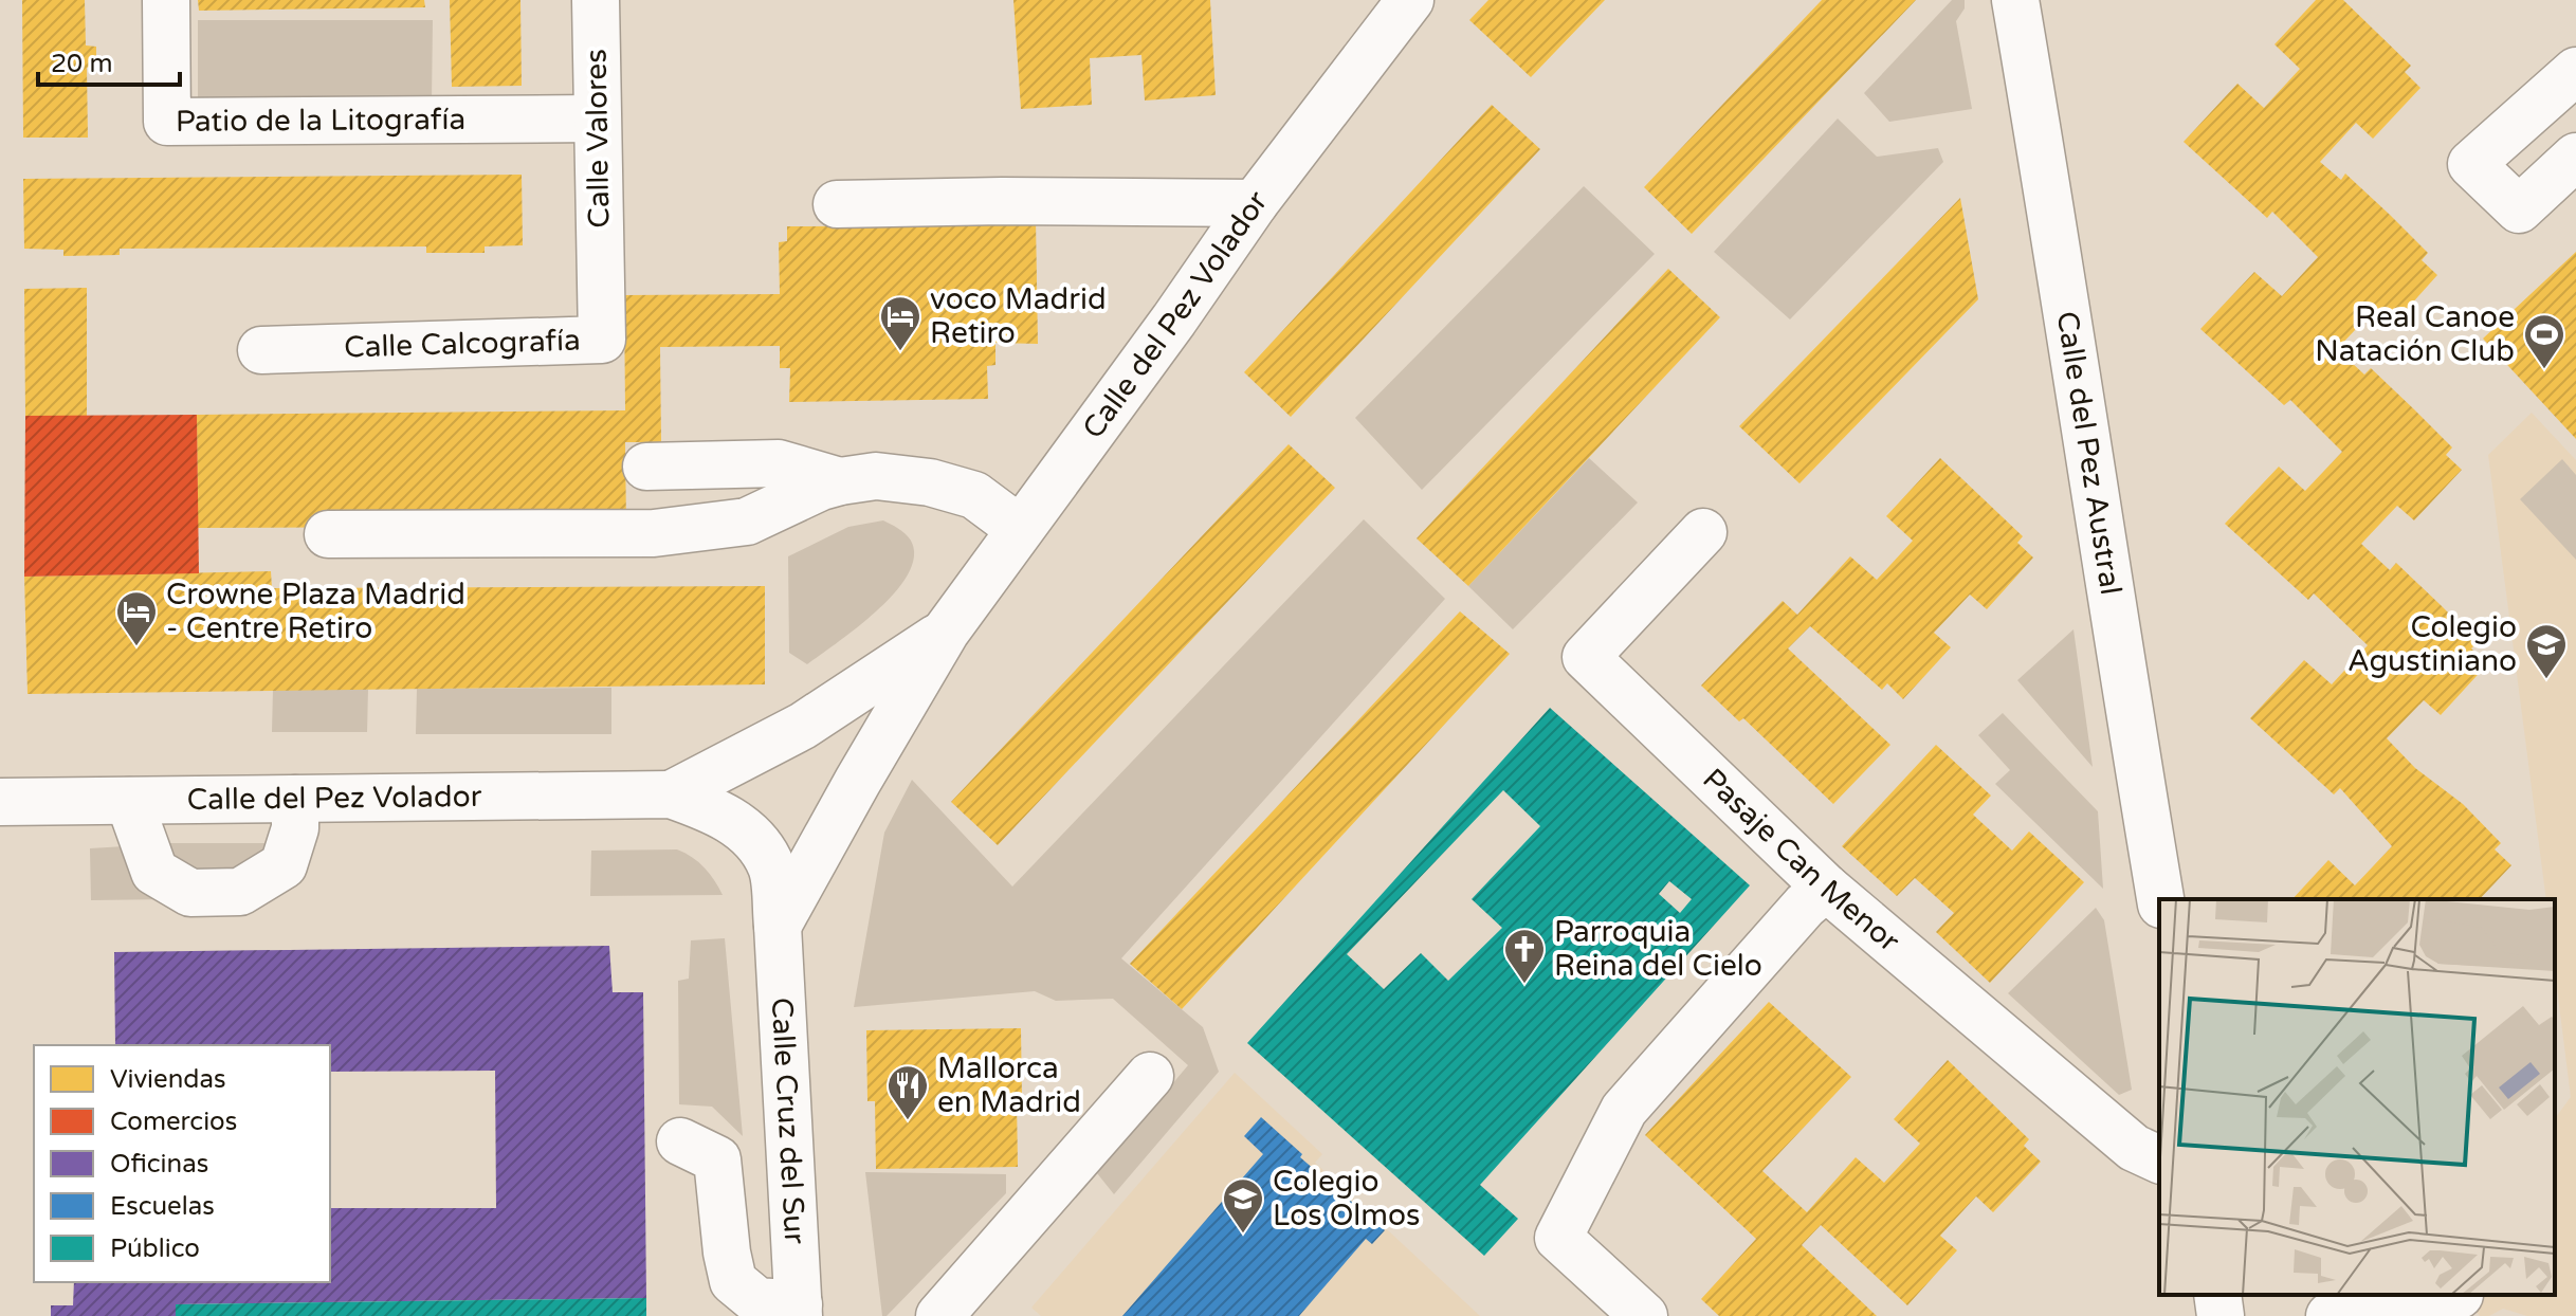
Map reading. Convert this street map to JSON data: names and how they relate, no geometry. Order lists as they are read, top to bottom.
{
  "streets": {
    "street": [
      "Patio de la Litografía",
      "Calle Valores",
      "Calle del Pez Volador",
      "Calle Calcografía",
      "Calle del Pez Austral",
      "Pasaje Can Menor",
      "Calle Cruz del Sur"
    ]
  },
  "crossings": [
    ["Patio de la Litografía", "Calle Valores"],
    ["Calle Valores", "Calle Calcografía"],
    ["Calle del Pez Volador", "Calle Cruz del Sur"]
  ],
  "places": {
    "hotel": ["voco Madrid Retiro", "Crowne Plaza Madrid - Centre Retiro"],
    "sports": ["Real Canoe Natación Club"],
    "school or university": ["Colegio Agustiniano", "Colegio Los Olmos"],
    "church": ["Parroquia Reina del Cielo"],
    "restaurant": ["Mallorca en Madrid"]
  },
  "legend": [
    "Viviendas",
    "Comercios",
    "Oficinas",
    "Escuelas",
    "Público"
  ],
  "scale_bar": "20 m"
}
